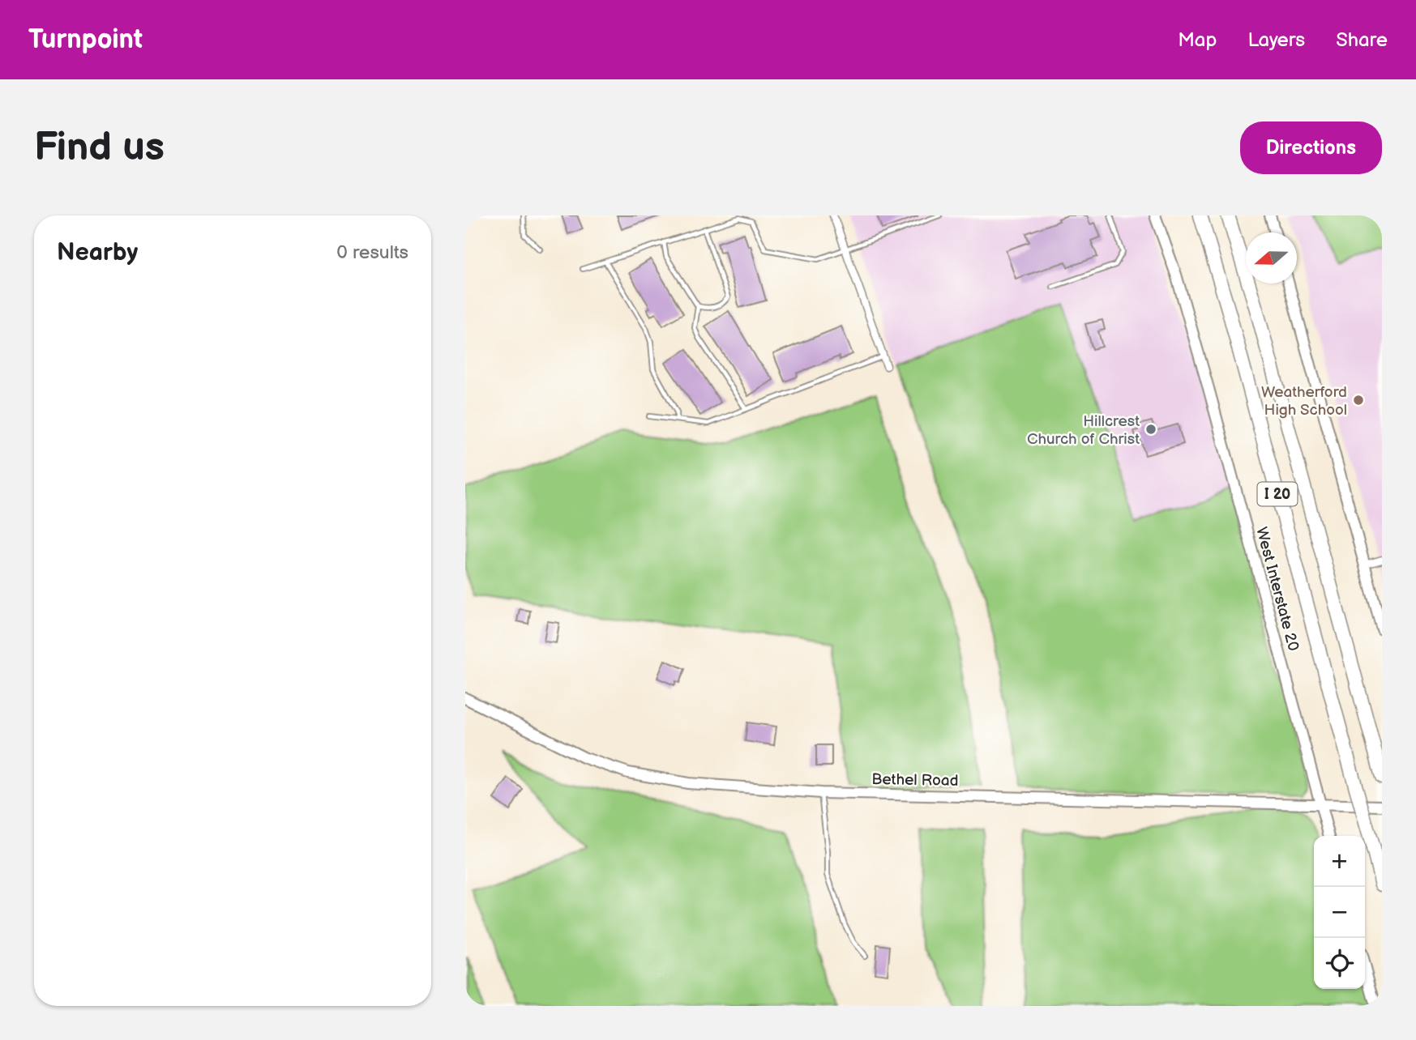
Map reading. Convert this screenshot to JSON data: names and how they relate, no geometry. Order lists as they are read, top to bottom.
{
  "streets": {
    "highway": ["I 20"],
    "main road": ["West Interstate 20", "Bethel Road"]
  },
  "crossings": [
    ["West Interstate 20", "Bethel Road"]
  ],
  "places": ["Weatherford High School", "Hillcrest Church of Christ"],
  "north": "left",
  "page": {
    "header": "Turnpoint",
    "nav": ["Map", "Layers", "Share"],
    "buttons": "Directions",
    "title": "Find us",
    "heading": ["Nearby", "0 results"],
    "map_buttons": ["+", "−"]
  }
}
